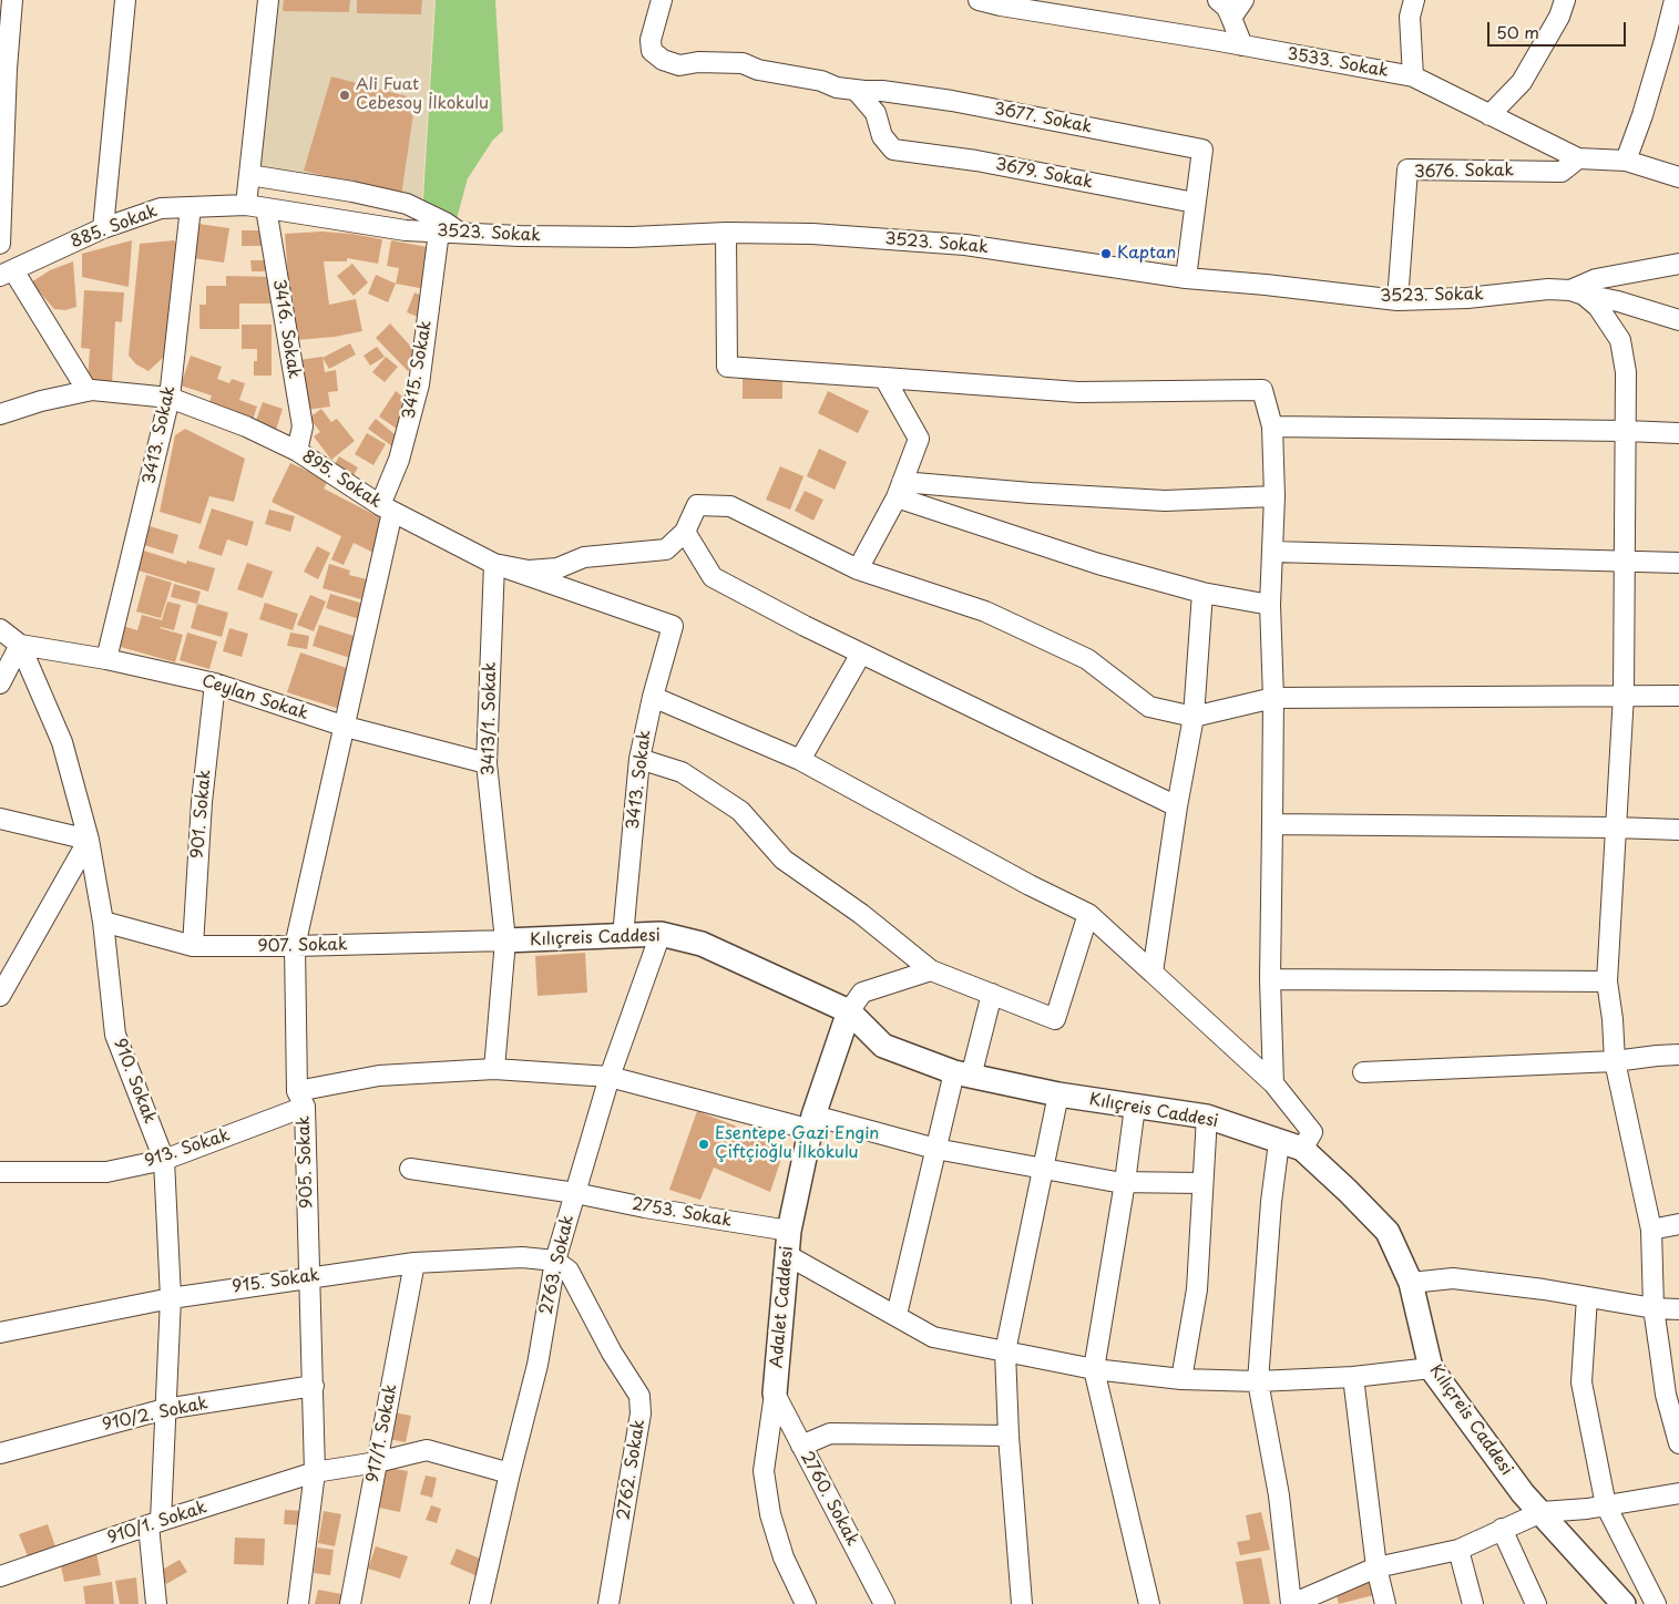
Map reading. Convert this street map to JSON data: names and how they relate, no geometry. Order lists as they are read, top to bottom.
{
  "streets": {
    "street": [
      "3533. Sokak",
      "3677. Sokak",
      "3676. Sokak",
      "3679. Sokak",
      "885. Sokak",
      "3523. Sokak",
      "3416. Sokak",
      "3415. Sokak",
      "3413. Sokak",
      "895. Sokak",
      "Ceylan Sokak",
      "3413/1. Sokak",
      "901. Sokak",
      "Kılıçreis Caddesi",
      "907. Sokak",
      "910. Sokak",
      "913. Sokak",
      "905. Sokak",
      "2753. Sokak",
      "2763. Sokak",
      "915. Sokak",
      "Adalet Caddesi",
      "910/2. Sokak",
      "917/1. Sokak",
      "2762. Sokak",
      "2760. Sokak",
      "910/1. Sokak"
    ]
  },
  "crossings": [
    ["3533. Sokak", "3676. Sokak"],
    ["3677. Sokak", "3679. Sokak"],
    ["3676. Sokak", "3523. Sokak"],
    ["885. Sokak", "3523. Sokak"],
    ["885. Sokak", "3416. Sokak"],
    ["885. Sokak", "3413. Sokak"],
    ["3523. Sokak", "3415. Sokak"],
    ["3416. Sokak", "895. Sokak"],
    ["3415. Sokak", "895. Sokak"],
    ["3415. Sokak", "Ceylan Sokak"],
    ["3415. Sokak", "905. Sokak"],
    ["3413. Sokak", "895. Sokak"],
    ["3413. Sokak", "Ceylan Sokak"],
    ["3413. Sokak", "Kılıçreis Caddesi"],
    ["895. Sokak", "3413/1. Sokak"],
    ["Ceylan Sokak", "3413/1. Sokak"],
    ["Ceylan Sokak", "901. Sokak"],
    ["Ceylan Sokak", "910. Sokak"],
    ["Ceylan Sokak", "905. Sokak"],
    ["3413/1. Sokak", "Kılıçreis Caddesi"],
    ["3413/1. Sokak", "907. Sokak"],
    ["3413/1. Sokak", "913. Sokak"],
    ["901. Sokak", "907. Sokak"],
    ["Kılıçreis Caddesi", "907. Sokak"],
    ["Kılıçreis Caddesi", "2763. Sokak"],
    ["Kılıçreis Caddesi", "Adalet Caddesi"],
    ["907. Sokak", "910. Sokak"],
    ["907. Sokak", "905. Sokak"],
    ["910. Sokak", "913. Sokak"],
    ["910. Sokak", "915. Sokak"],
    ["910. Sokak", "910/2. Sokak"],
    ["910. Sokak", "910/1. Sokak"],
    ["913. Sokak", "905. Sokak"],
    ["913. Sokak", "2763. Sokak"],
    ["913. Sokak", "Adalet Caddesi"],
    ["905. Sokak", "915. Sokak"],
    ["905. Sokak", "910/2. Sokak"],
    ["905. Sokak", "910/1. Sokak"],
    ["2753. Sokak", "2763. Sokak"],
    ["2753. Sokak", "Adalet Caddesi"],
    ["2763. Sokak", "915. Sokak"],
    ["2763. Sokak", "2762. Sokak"],
    ["2763. Sokak", "910/1. Sokak"],
    ["915. Sokak", "917/1. Sokak"],
    ["915. Sokak", "2762. Sokak"],
    ["Adalet Caddesi", "2760. Sokak"],
    ["917/1. Sokak", "910/1. Sokak"]
  ],
  "places": ["Ali Fuat Cebesoy İlkokulu", "Kaptan", "Esentepe Gazi Engin Çiftçioğlu İlkokulu"],
  "scale_bar": "50 m"
}
